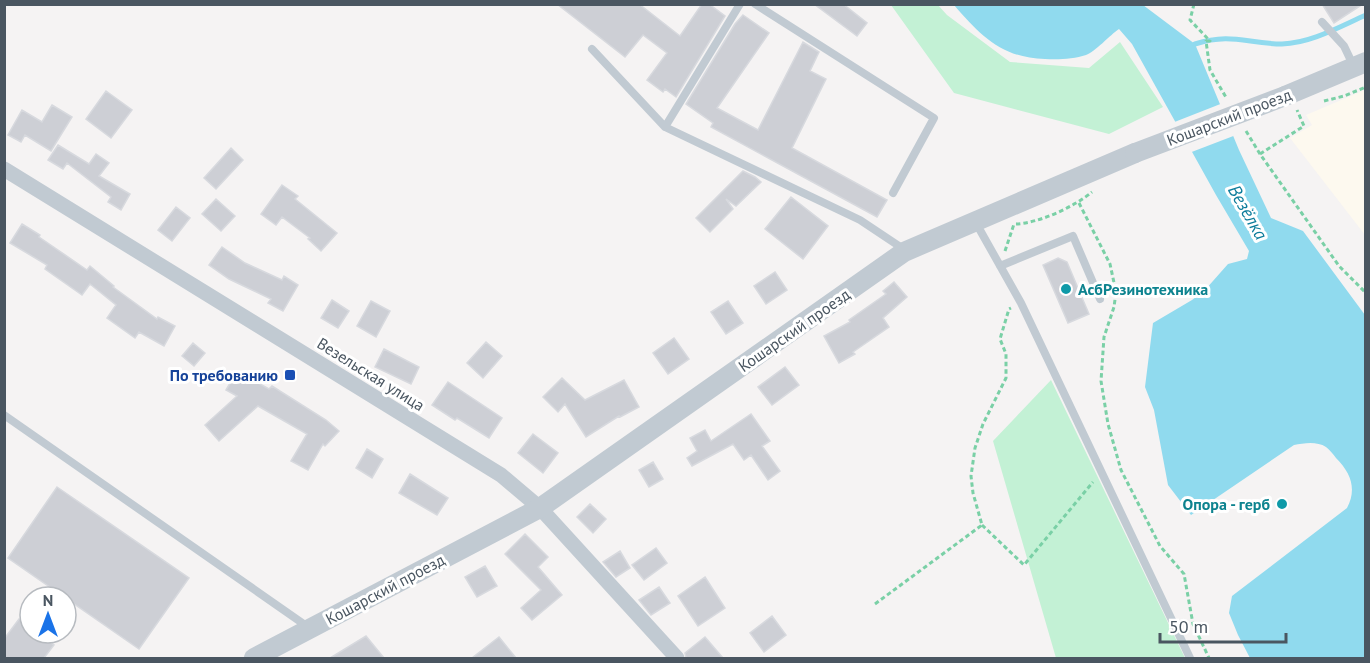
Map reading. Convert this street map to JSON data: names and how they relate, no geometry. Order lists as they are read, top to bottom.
{
  "streets": {
    "street": ["Кошарский проезд", "Везельская улица"]
  },
  "crossings": [
    ["Кошарский проезд", "Везельская улица"]
  ],
  "water": ["Везёлка"],
  "places": {
    "other": ["АсбРезинотехника", "Опора - герб"],
    "transit": ["По требованию"]
  },
  "scale_bar": "50 m",
  "north": "top"
}
